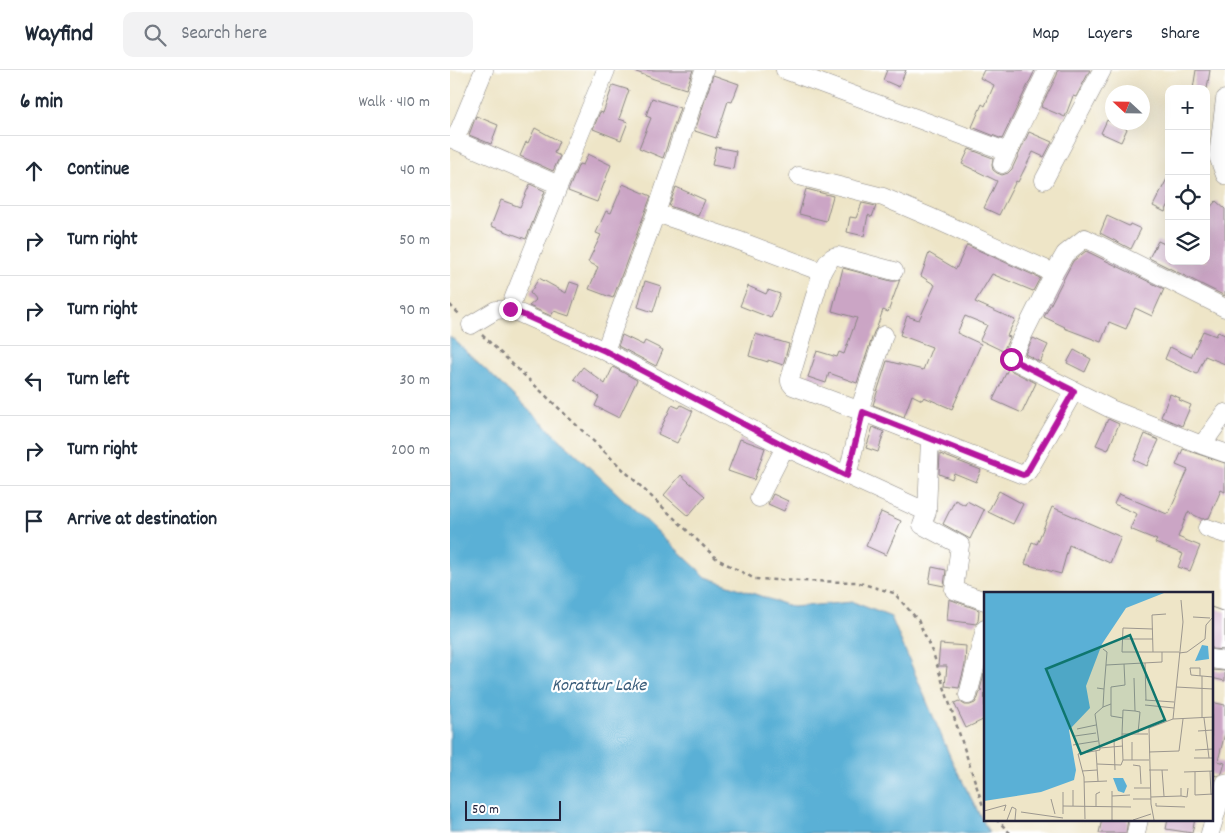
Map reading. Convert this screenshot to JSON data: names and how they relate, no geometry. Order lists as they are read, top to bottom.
{
  "water": ["Korattur Lake"],
  "scale_bar": "50 m",
  "north": "left",
  "page": {
    "header": "Wayfind",
    "search": "Search here",
    "nav": ["Map", "Layers", "Share"],
    "heading": ["6 min", "Walk · 410 m"],
    "map_buttons": ["+", "−"],
    "list": [
      ["Continue", "40 m"],
      ["Turn right", "50 m"],
      ["Turn right", "90 m"],
      ["Turn left", "30 m"],
      ["Turn right", "200 m"],
      "Arrive at destination"
    ],
    "scale": "50 m"
  }
}
